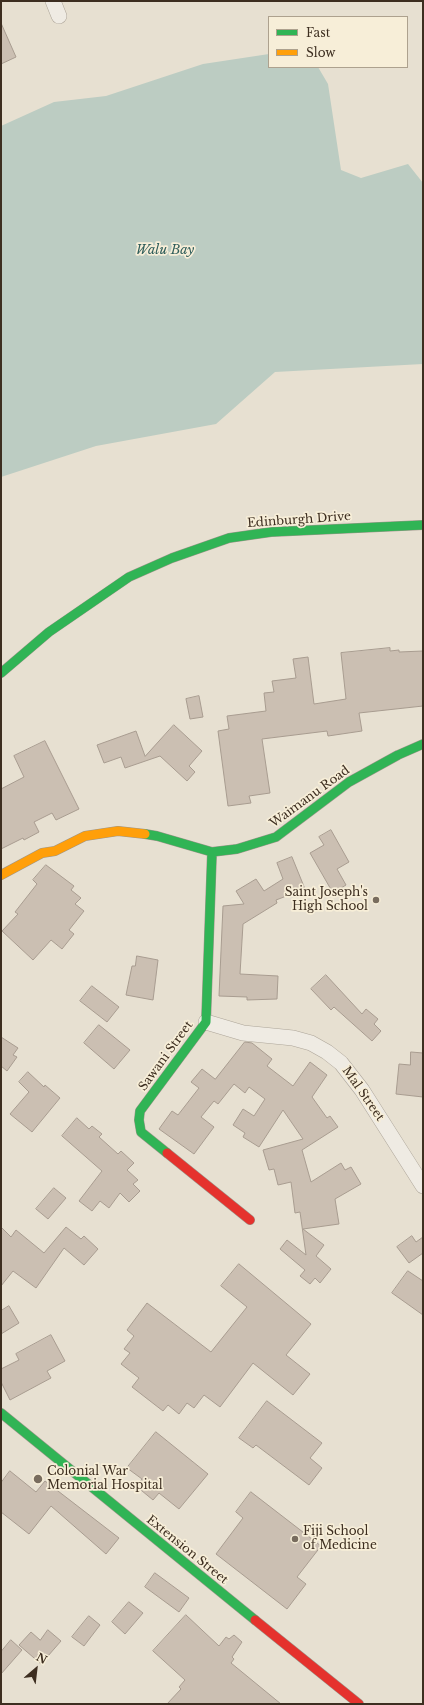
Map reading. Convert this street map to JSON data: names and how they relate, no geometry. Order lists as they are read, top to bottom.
{
  "streets": {
    "main road": [
      "Edinburgh Drive",
      "Waimanu Road",
      "Sawani Street",
      "Extension Street"
    ],
    "street": ["Mal Street"]
  },
  "crossings": [
    ["Waimanu Road", "Sawani Street"],
    ["Sawani Street", "Mal Street"]
  ],
  "water": ["Walu Bay"],
  "places": ["Saint Joseph's High School", "Colonial War Memorial Hospital", "Fiji School of Medicine"],
  "legend": ["Fast", "Slow"],
  "north": "top right"
}
